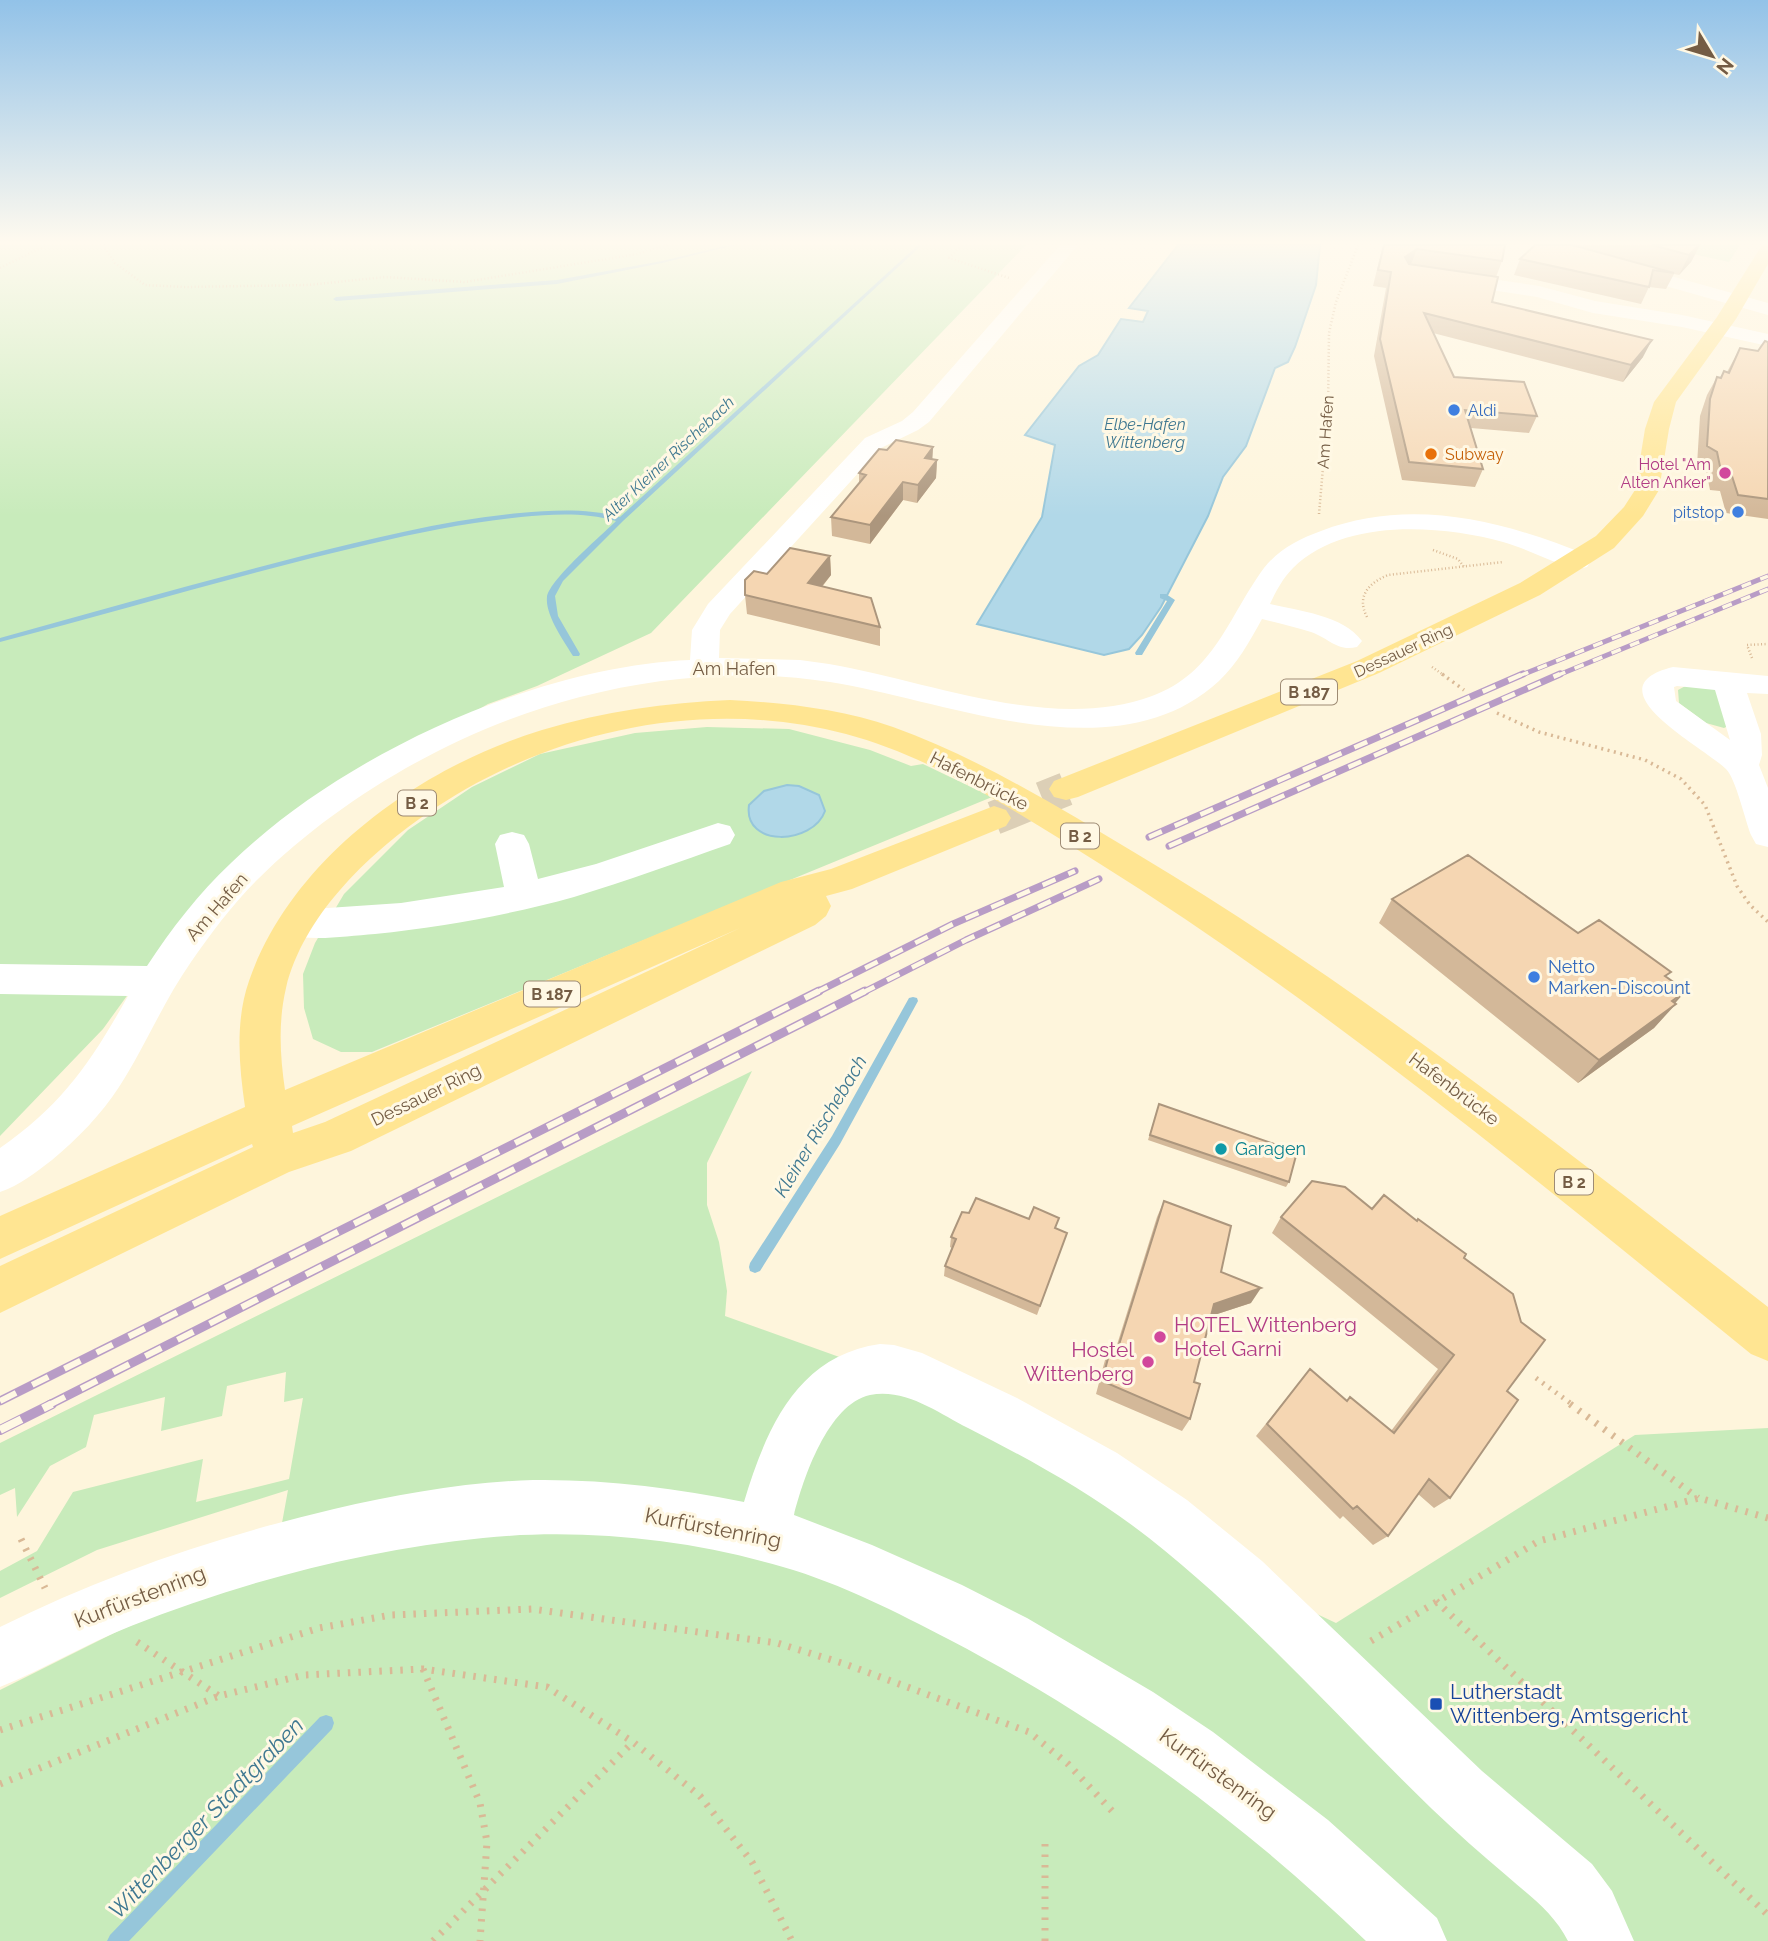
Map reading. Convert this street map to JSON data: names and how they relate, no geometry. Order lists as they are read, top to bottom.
{
  "streets": {
    "main road": [
      "Dessauer Ring",
      "B 187",
      "Hafenbrücke",
      "B 2"
    ],
    "street": ["Am Hafen", "Kurfürstenring"]
  },
  "crossings": [
    ["Am Hafen", "Dessauer Ring"],
    ["Am Hafen", "B 187"],
    ["Dessauer Ring", "B 187"],
    ["B 187", "Hafenbrücke"]
  ],
  "water": [
    "Elbe-Hafen Wittenberg",
    "Alter Kleiner Rischebach",
    "Kleiner Rischebach",
    "Wittenberger Stadtgraben"
  ],
  "places": {
    "other": [
      "Aldi",
      "Subway",
      "Hotel \"Am Alten Anker\"",
      "pitstop",
      "Netto Marken-Discount",
      "Garagen",
      "HOTEL Wittenberg Hotel Garni",
      "Hostel Wittenberg"
    ],
    "transit": ["Lutherstadt Wittenberg, Amtsgericht"]
  },
  "north": "bottom right"
}
